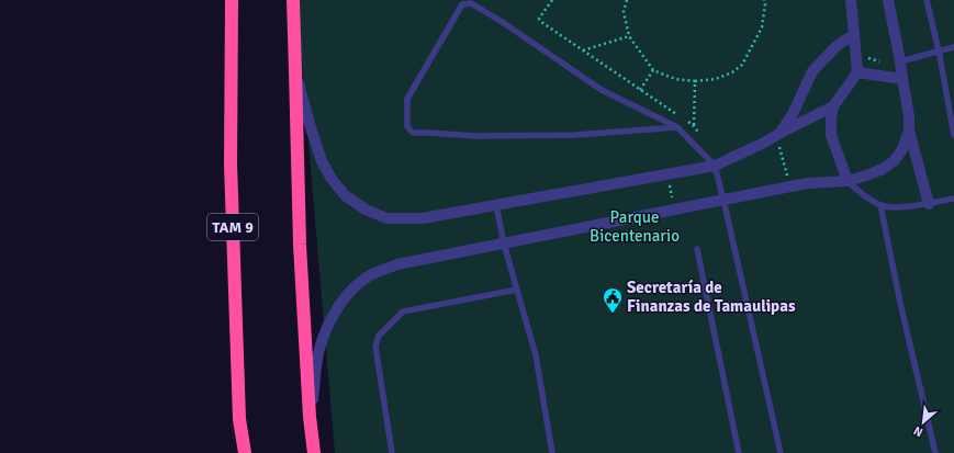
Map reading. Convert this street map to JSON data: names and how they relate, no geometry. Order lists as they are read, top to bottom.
{
  "streets": {
    "highway": ["TAM 9"]
  },
  "parks": ["Parque Bicentenario"],
  "places": {
    "public building": ["Secretaría de Finanzas de Tamaulipas"]
  },
  "north": "bottom left"
}
